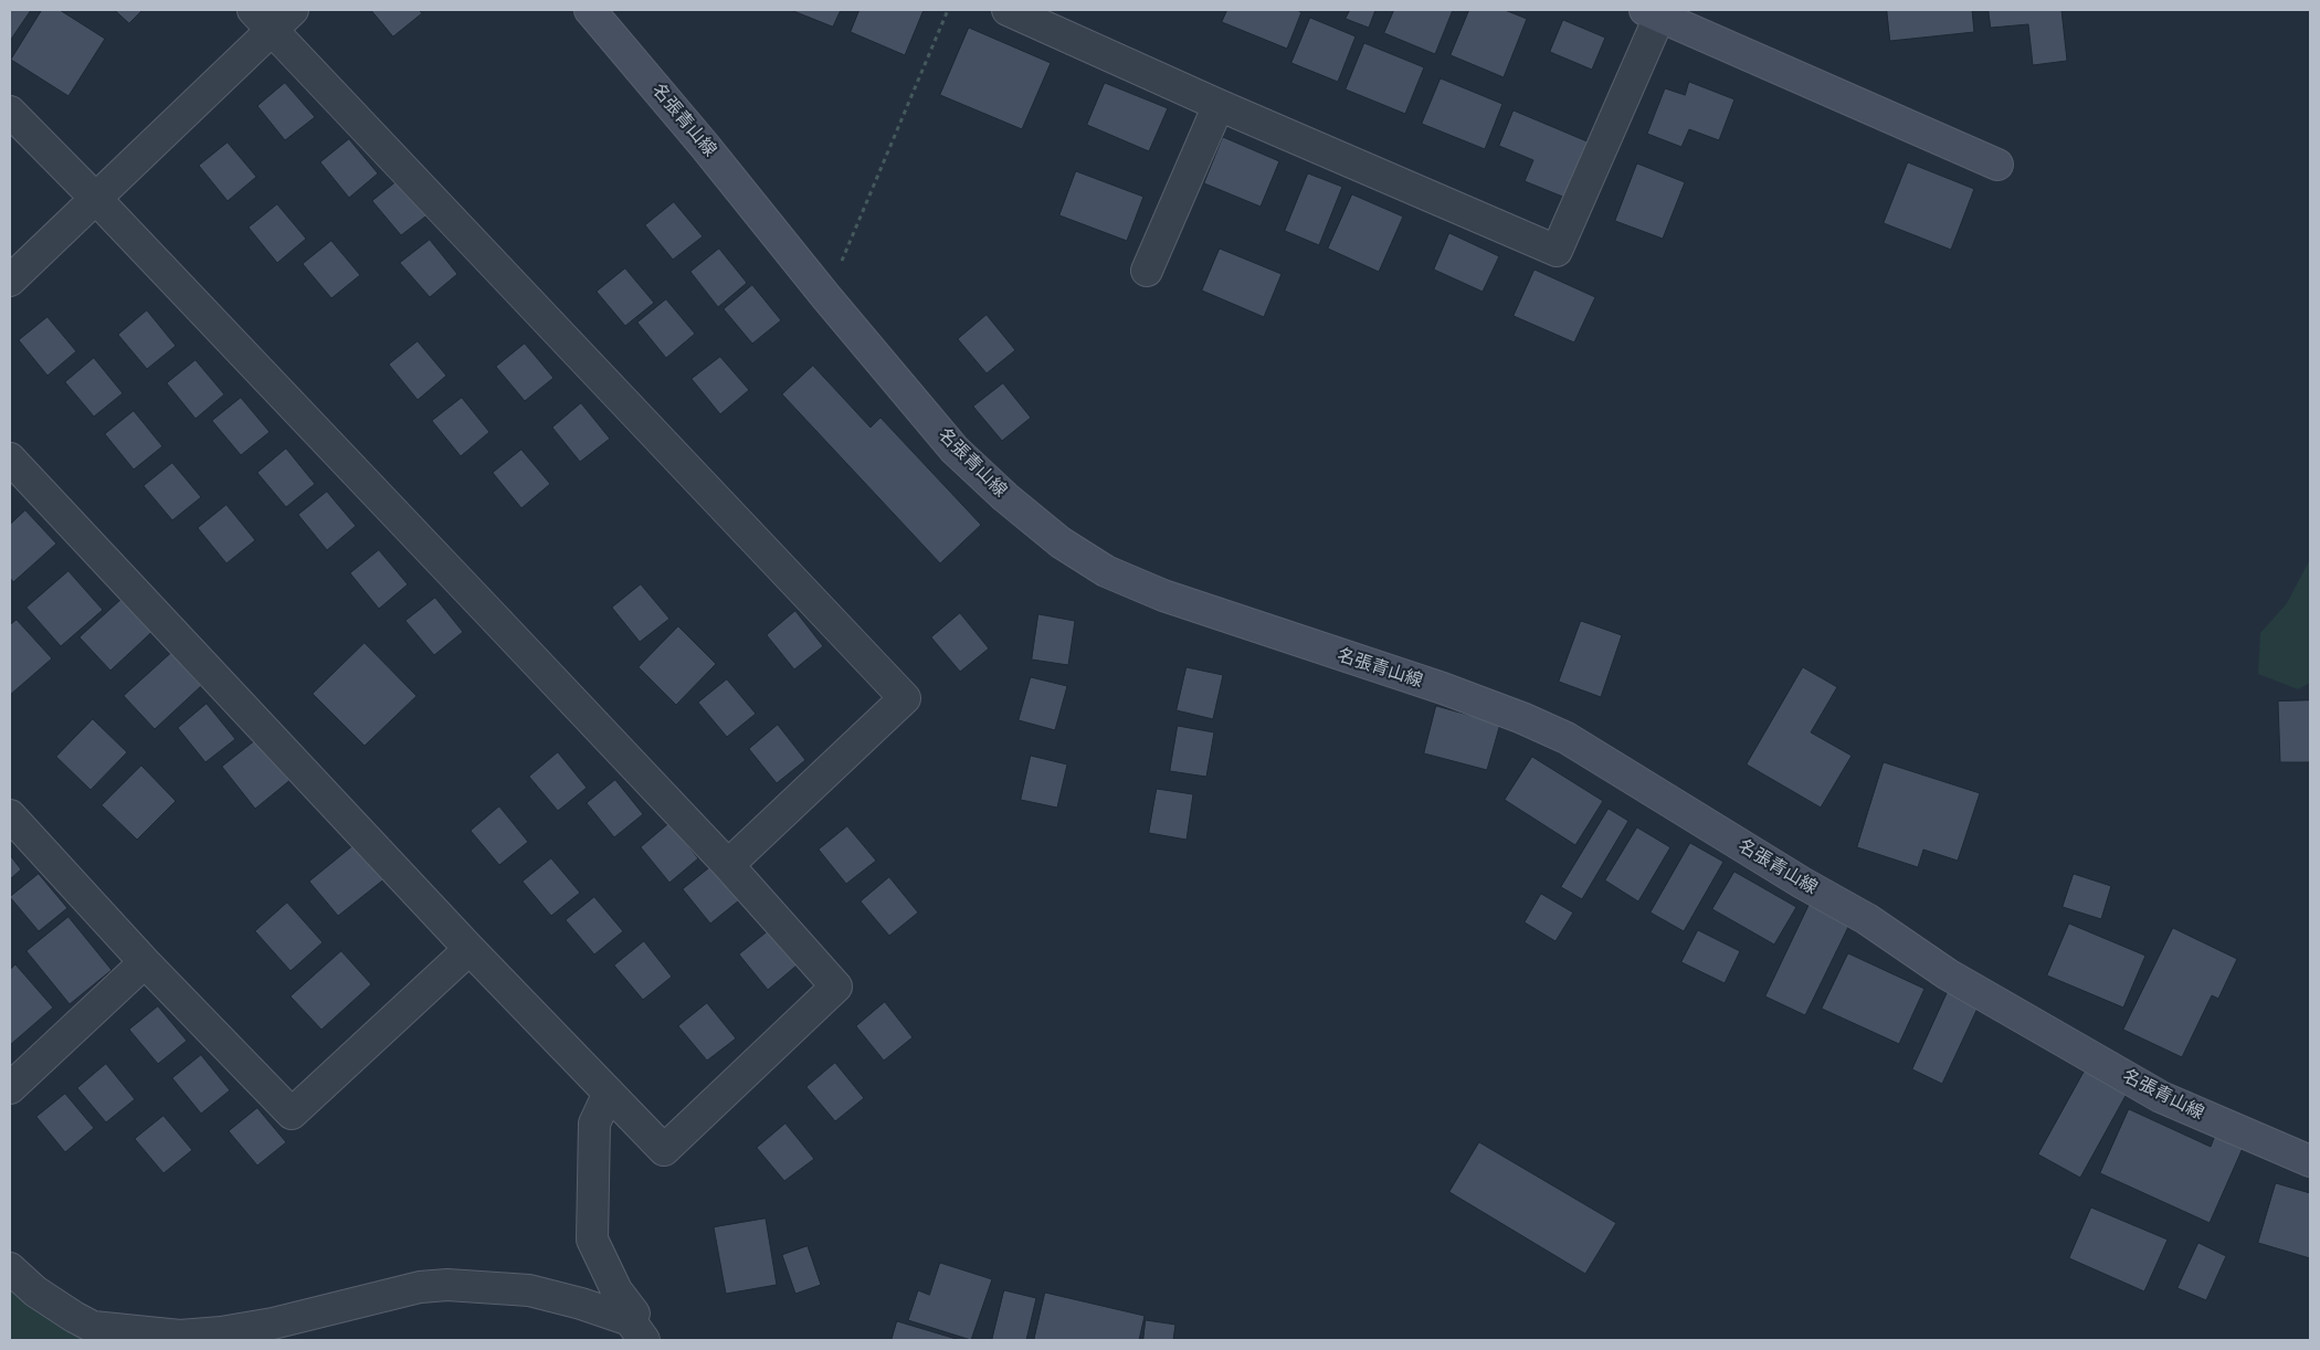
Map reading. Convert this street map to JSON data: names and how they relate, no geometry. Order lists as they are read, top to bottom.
{
  "streets": {
    "main road": ["名張青山線"]
  }
}
